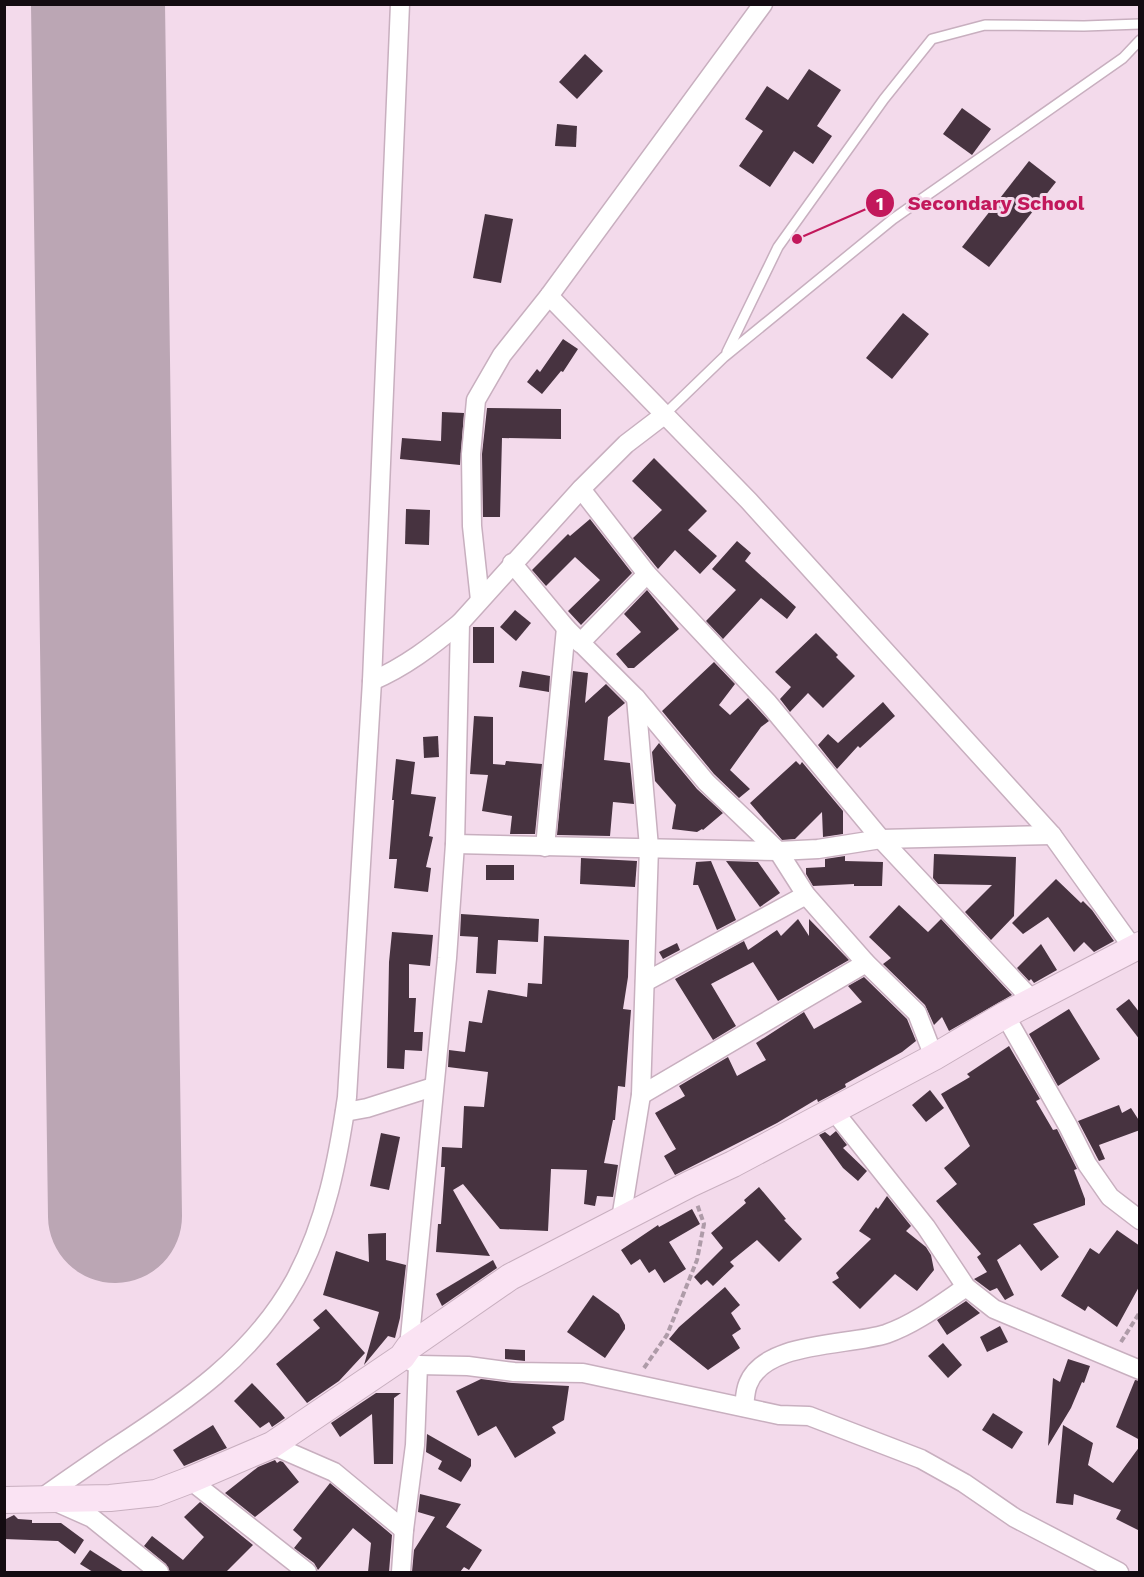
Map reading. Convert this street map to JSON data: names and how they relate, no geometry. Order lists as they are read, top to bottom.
{
  "places": ["Secondary School"]
}
